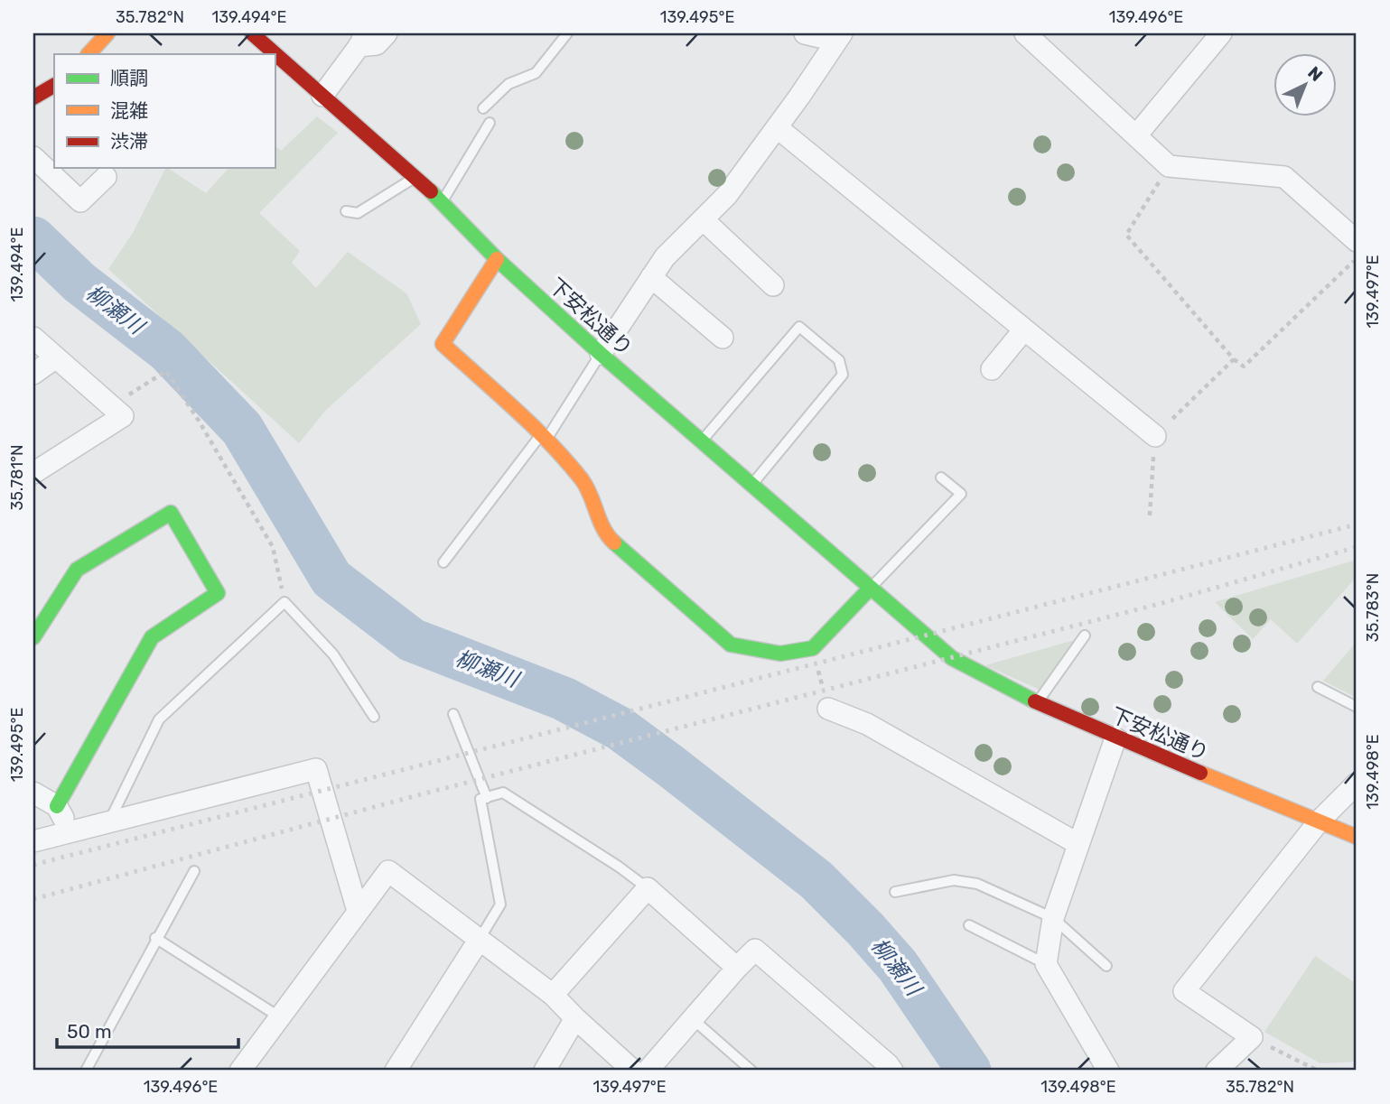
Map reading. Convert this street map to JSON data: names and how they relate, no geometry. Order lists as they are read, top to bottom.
{
  "streets": {
    "street": ["下安松通り"]
  },
  "water": ["柳瀬川"],
  "legend": ["順調", "混雑", "渋滞"],
  "scale_bar": "50 m",
  "north": "top right",
  "coordinates": [
    "35.782°N",
    "139.494°E",
    "139.495°E",
    "139.496°E",
    "139.497°E",
    "35.781°N",
    "35.783°N",
    "139.498°E"
  ]
}
